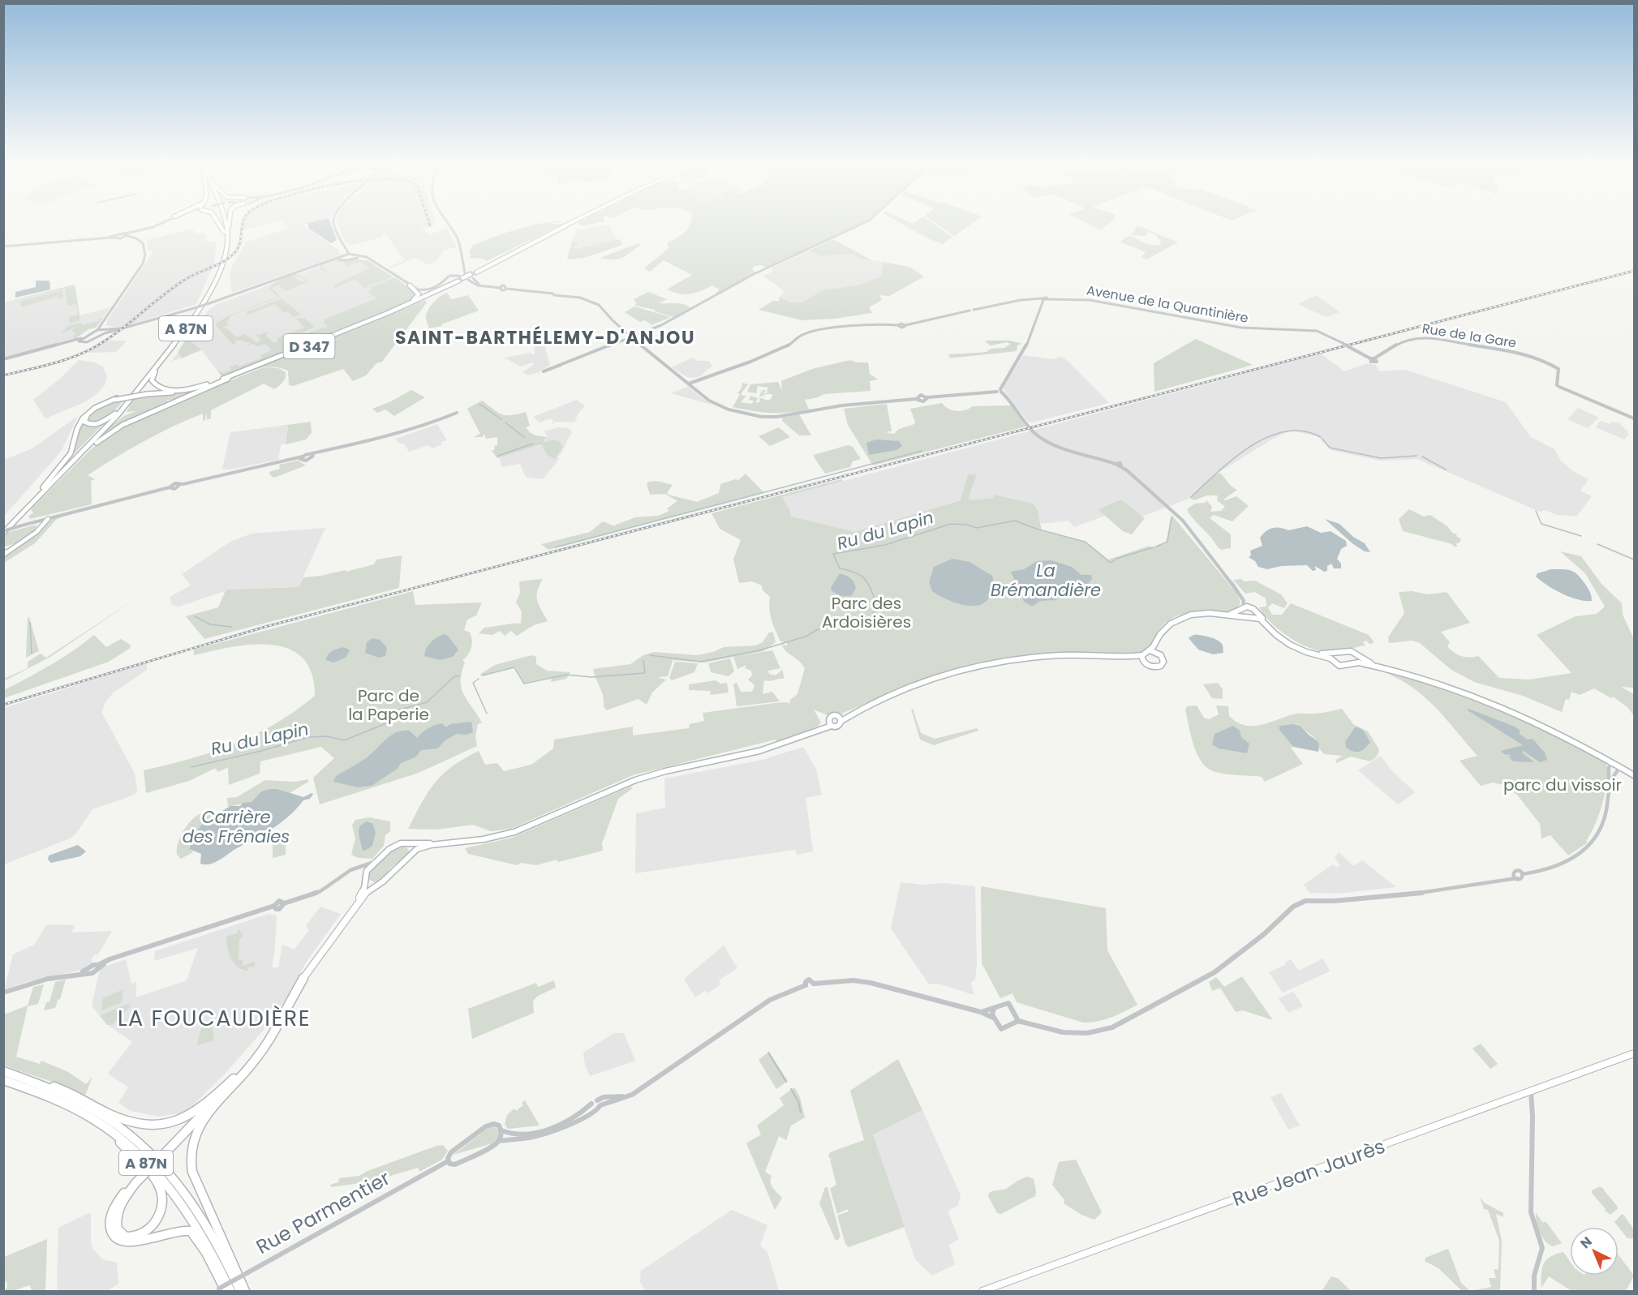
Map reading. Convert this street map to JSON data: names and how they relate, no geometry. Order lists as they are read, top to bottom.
{
  "streets": {
    "highway": ["A 87N", "D 347"],
    "main road": ["Rue Jean Jaurès"],
    "street": ["Avenue de la Quantinière", "Rue de la Gare", "Rue Parmentier"]
  },
  "crossings": [
    ["Avenue de la Quantinière", "Rue de la Gare"]
  ],
  "districts": ["SAINT-BARTHÉLEMY-D'ANJOU", "LA FOUCAUDIÈRE"],
  "water": ["Ru du Lapin", "La Brémandière", "Carrière des Frênaies"],
  "parks": ["Parc des Ardoisières", "Parc de la Paperie", "parc du vissoir"],
  "north": "top left"
}
